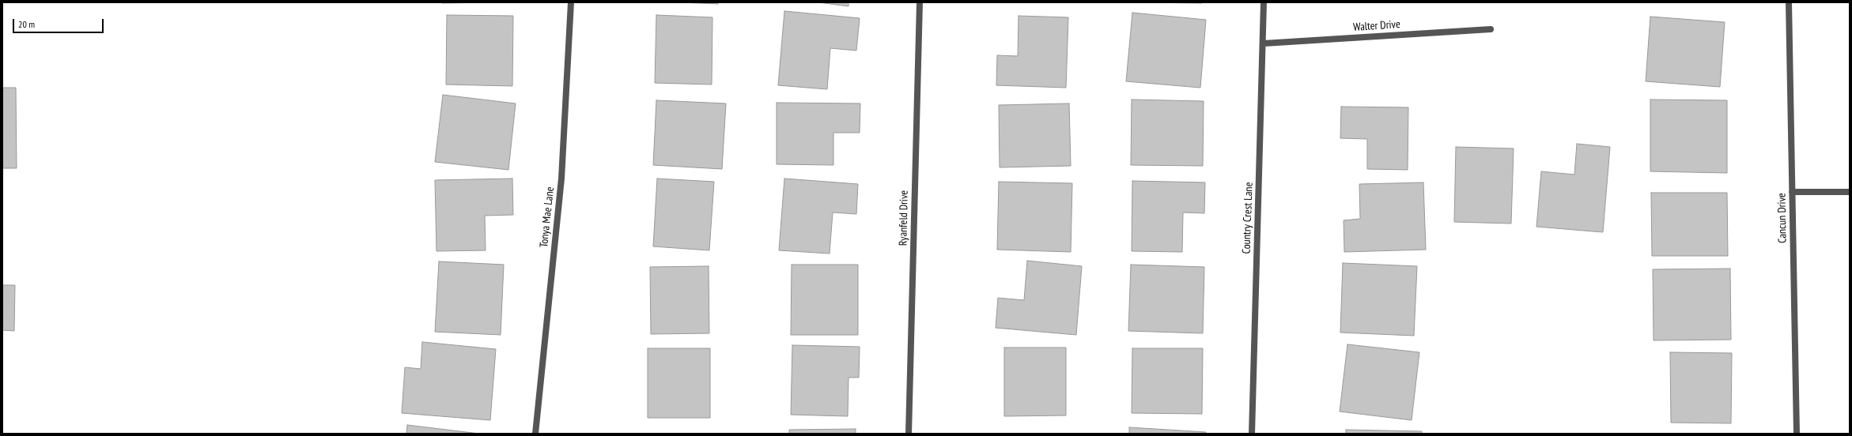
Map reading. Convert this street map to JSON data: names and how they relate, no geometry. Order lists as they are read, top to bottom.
{
  "streets": {
    "street": [
      "Walter Drive",
      "Tonya Mae Lane",
      "Ryanfeld Drive",
      "Country Crest Lane",
      "Cancun Drive"
    ]
  },
  "crossings": [
    ["Walter Drive", "Country Crest Lane"]
  ],
  "scale_bar": "20 m"
}
